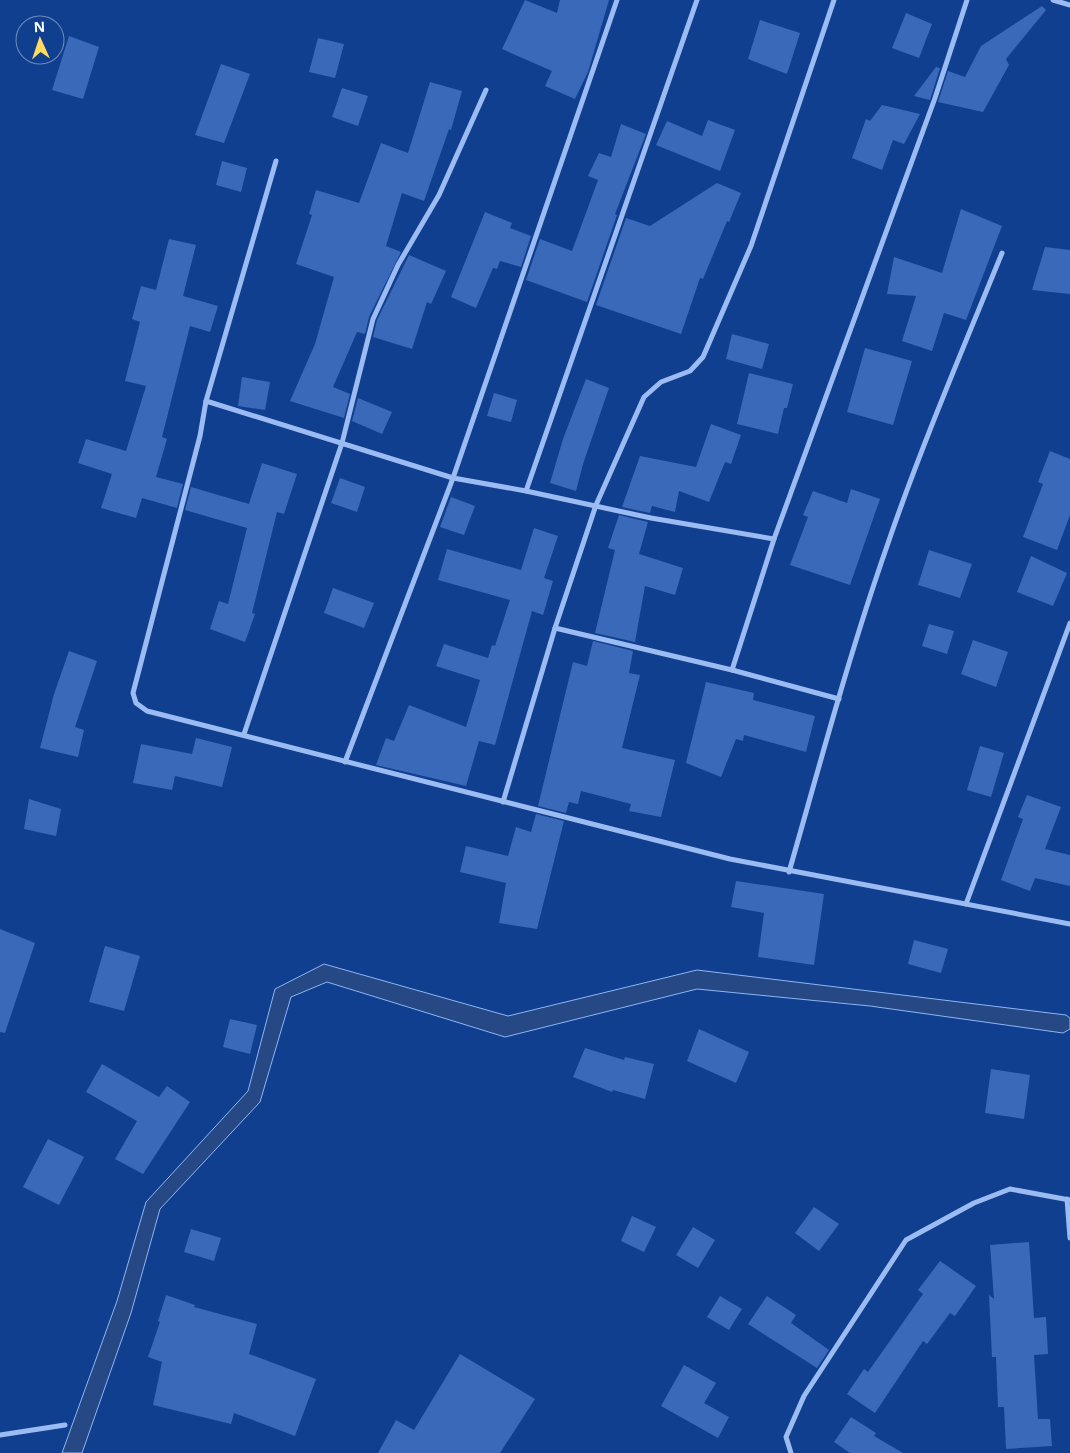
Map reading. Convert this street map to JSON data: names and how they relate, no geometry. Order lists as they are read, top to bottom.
{
  "north": "top"
}
